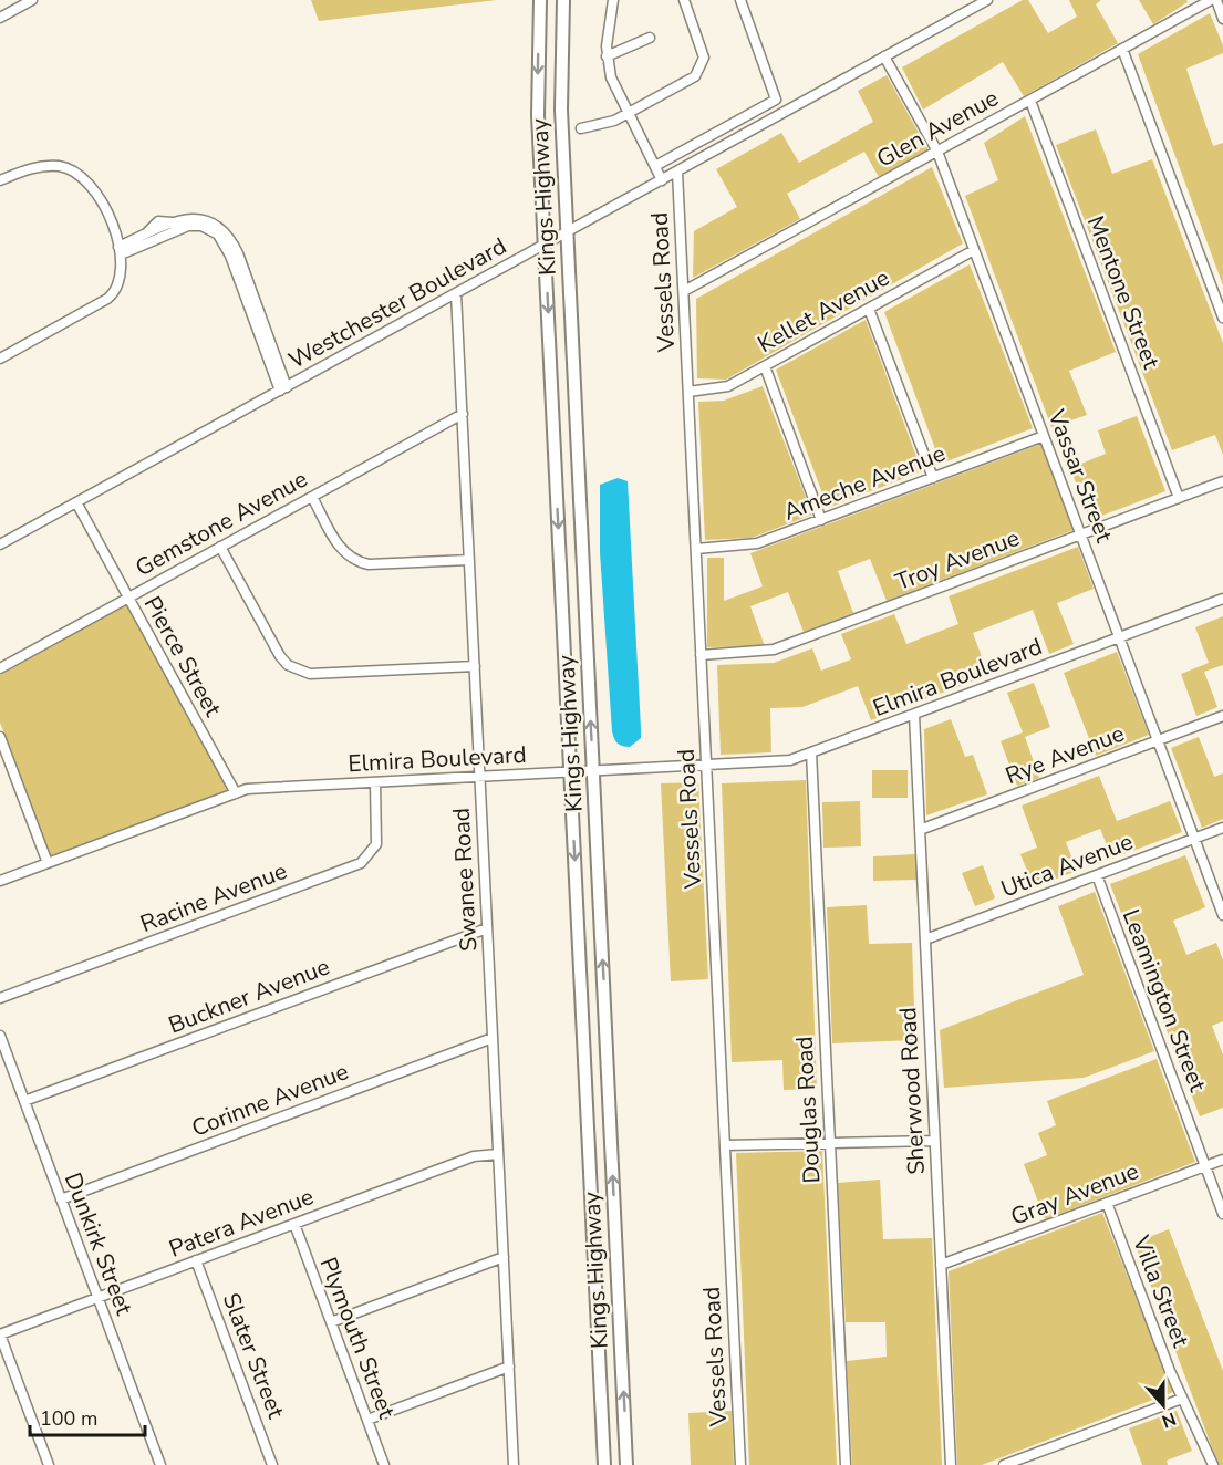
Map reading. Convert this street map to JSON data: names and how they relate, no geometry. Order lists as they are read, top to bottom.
{
  "streets": {
    "main road": ["Kings Highway"],
    "street": [
      "Glen Avenue",
      "Vessels Road",
      "Mentone Street",
      "Westchester Boulevard",
      "Kellet Avenue",
      "Vassar Street",
      "Ameche Avenue",
      "Gemstone Avenue",
      "Troy Avenue",
      "Pierce Street",
      "Elmira Boulevard",
      "Rye Avenue",
      "Utica Avenue",
      "Swanee Road",
      "Racine Avenue",
      "Buckner Avenue",
      "Leamington Street",
      "Sherwood Road",
      "Corinne Avenue",
      "Douglas Road",
      "Gray Avenue",
      "Patera Avenue",
      "Dunkirk Street",
      "Villa Street",
      "Plymouth Street",
      "Slater Street"
    ]
  },
  "crossings": [
    ["Glen Avenue", "Vessels Road"],
    ["Glen Avenue", "Mentone Street"],
    ["Glen Avenue", "Vassar Street"],
    ["Kings Highway", "Westchester Boulevard"],
    ["Kings Highway", "Elmira Boulevard"],
    ["Vessels Road", "Westchester Boulevard"],
    ["Vessels Road", "Kellet Avenue"],
    ["Vessels Road", "Ameche Avenue"],
    ["Vessels Road", "Troy Avenue"],
    ["Vessels Road", "Elmira Boulevard"],
    ["Mentone Street", "Troy Avenue"],
    ["Westchester Boulevard", "Vassar Street"],
    ["Westchester Boulevard", "Pierce Street"],
    ["Westchester Boulevard", "Swanee Road"],
    ["Kellet Avenue", "Vassar Street"],
    ["Vassar Street", "Ameche Avenue"],
    ["Vassar Street", "Troy Avenue"],
    ["Vassar Street", "Elmira Boulevard"],
    ["Vassar Street", "Rye Avenue"],
    ["Vassar Street", "Utica Avenue"],
    ["Gemstone Avenue", "Pierce Street"],
    ["Gemstone Avenue", "Swanee Road"],
    ["Pierce Street", "Elmira Boulevard"],
    ["Elmira Boulevard", "Swanee Road"],
    ["Elmira Boulevard", "Racine Avenue"],
    ["Elmira Boulevard", "Sherwood Road"],
    ["Elmira Boulevard", "Douglas Road"],
    ["Rye Avenue", "Sherwood Road"],
    ["Utica Avenue", "Leamington Street"],
    ["Utica Avenue", "Sherwood Road"],
    ["Swanee Road", "Buckner Avenue"],
    ["Swanee Road", "Corinne Avenue"],
    ["Swanee Road", "Patera Avenue"],
    ["Buckner Avenue", "Dunkirk Street"],
    ["Leamington Street", "Gray Avenue"],
    ["Sherwood Road", "Gray Avenue"],
    ["Corinne Avenue", "Dunkirk Street"],
    ["Gray Avenue", "Villa Street"],
    ["Patera Avenue", "Dunkirk Street"],
    ["Patera Avenue", "Plymouth Street"],
    ["Patera Avenue", "Slater Street"]
  ],
  "scale_bar": "100 m",
  "north": "bottom"
}
